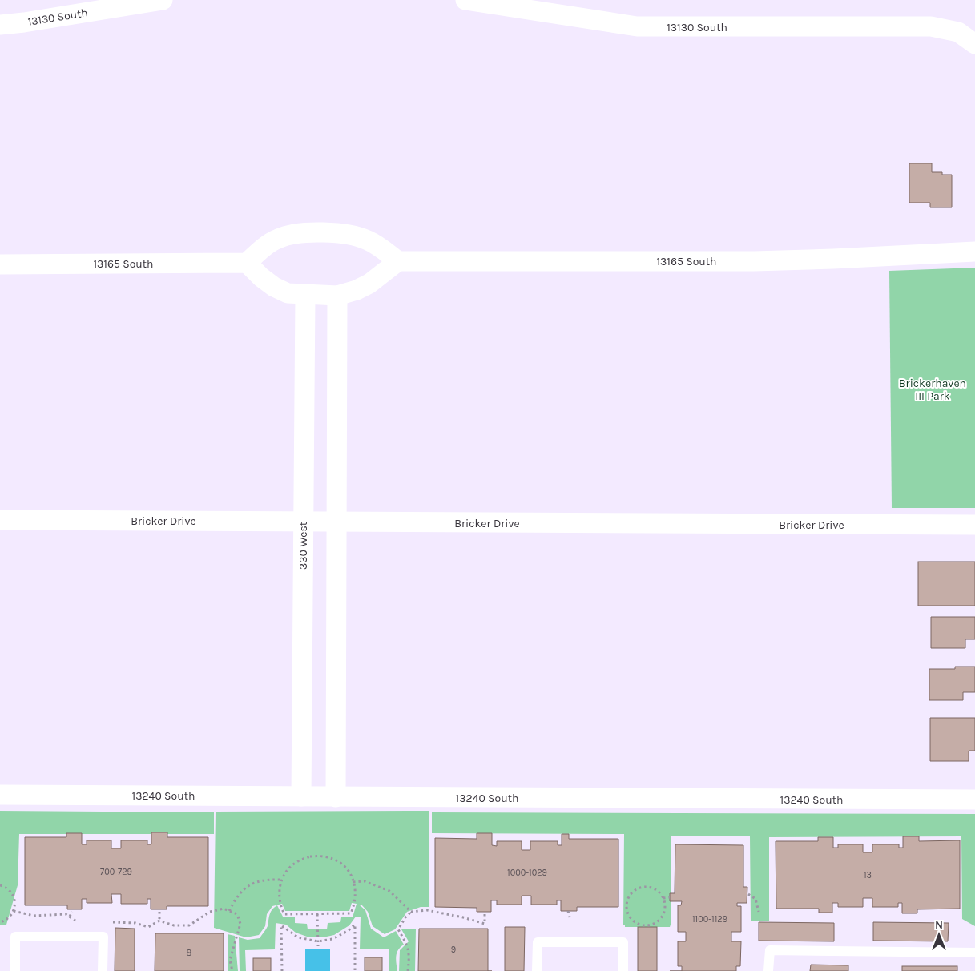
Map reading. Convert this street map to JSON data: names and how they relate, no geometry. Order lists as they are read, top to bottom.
{
  "streets": {
    "street": [
      "13130 South",
      "13165 South",
      "Bricker Drive",
      "330 West",
      "13240 South"
    ]
  },
  "crossings": [
    ["Bricker Drive", "330 West"],
    ["330 West", "13240 South"]
  ],
  "parks": ["Brickerhaven III Park"],
  "house_numbers": [
    "700-729",
    "1000-1029",
    "13",
    "1100-1129",
    "9",
    "8"
  ],
  "north": "top"
}
